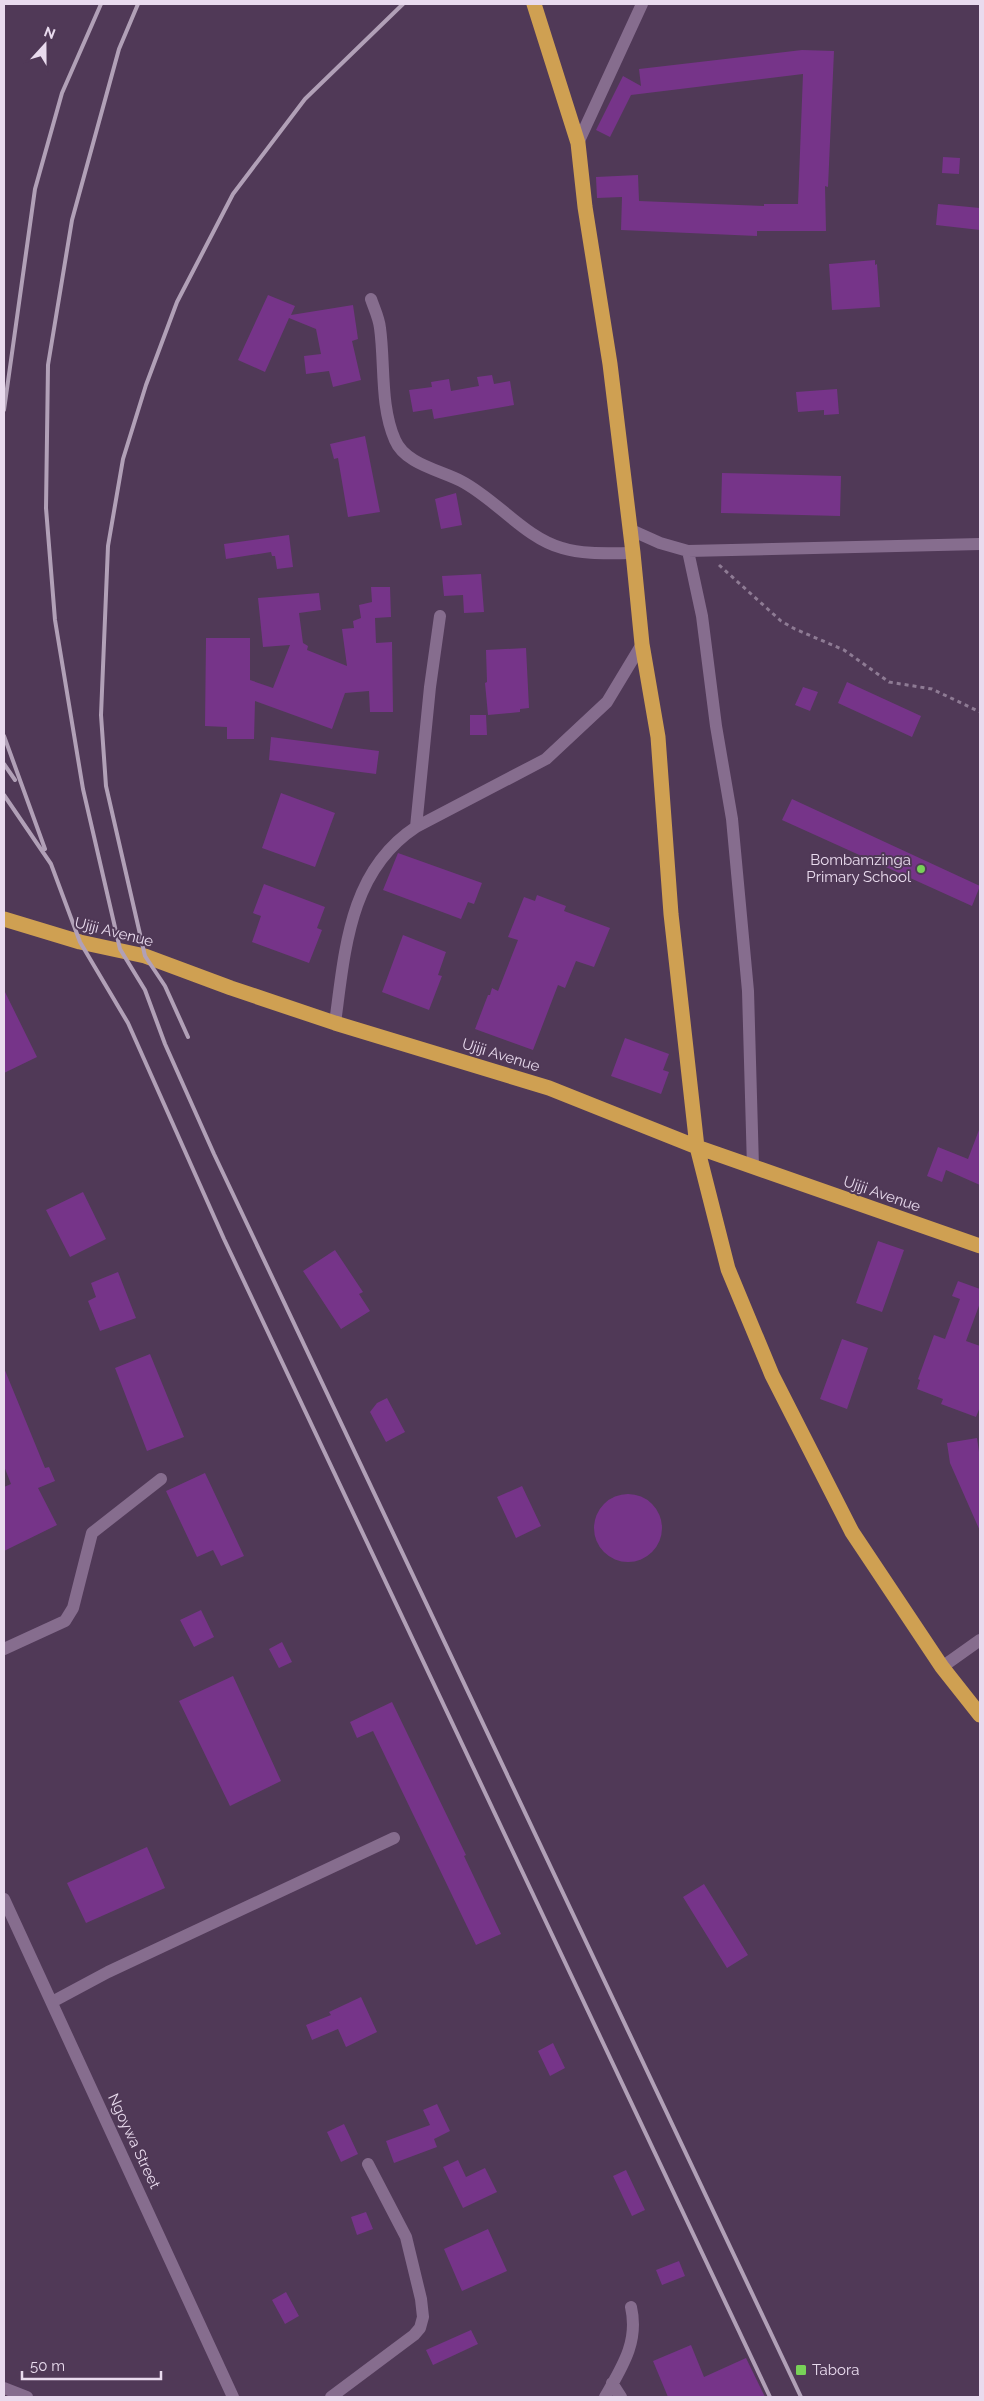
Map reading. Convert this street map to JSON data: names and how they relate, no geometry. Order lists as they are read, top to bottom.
{
  "streets": {
    "highway": ["Ujiji Avenue"],
    "street": ["Ngoywa Street"]
  },
  "places": {
    "other": ["Bombamzinga Primary School"],
    "transit": ["Tabora"]
  },
  "scale_bar": "50 m",
  "north": "top"
}
